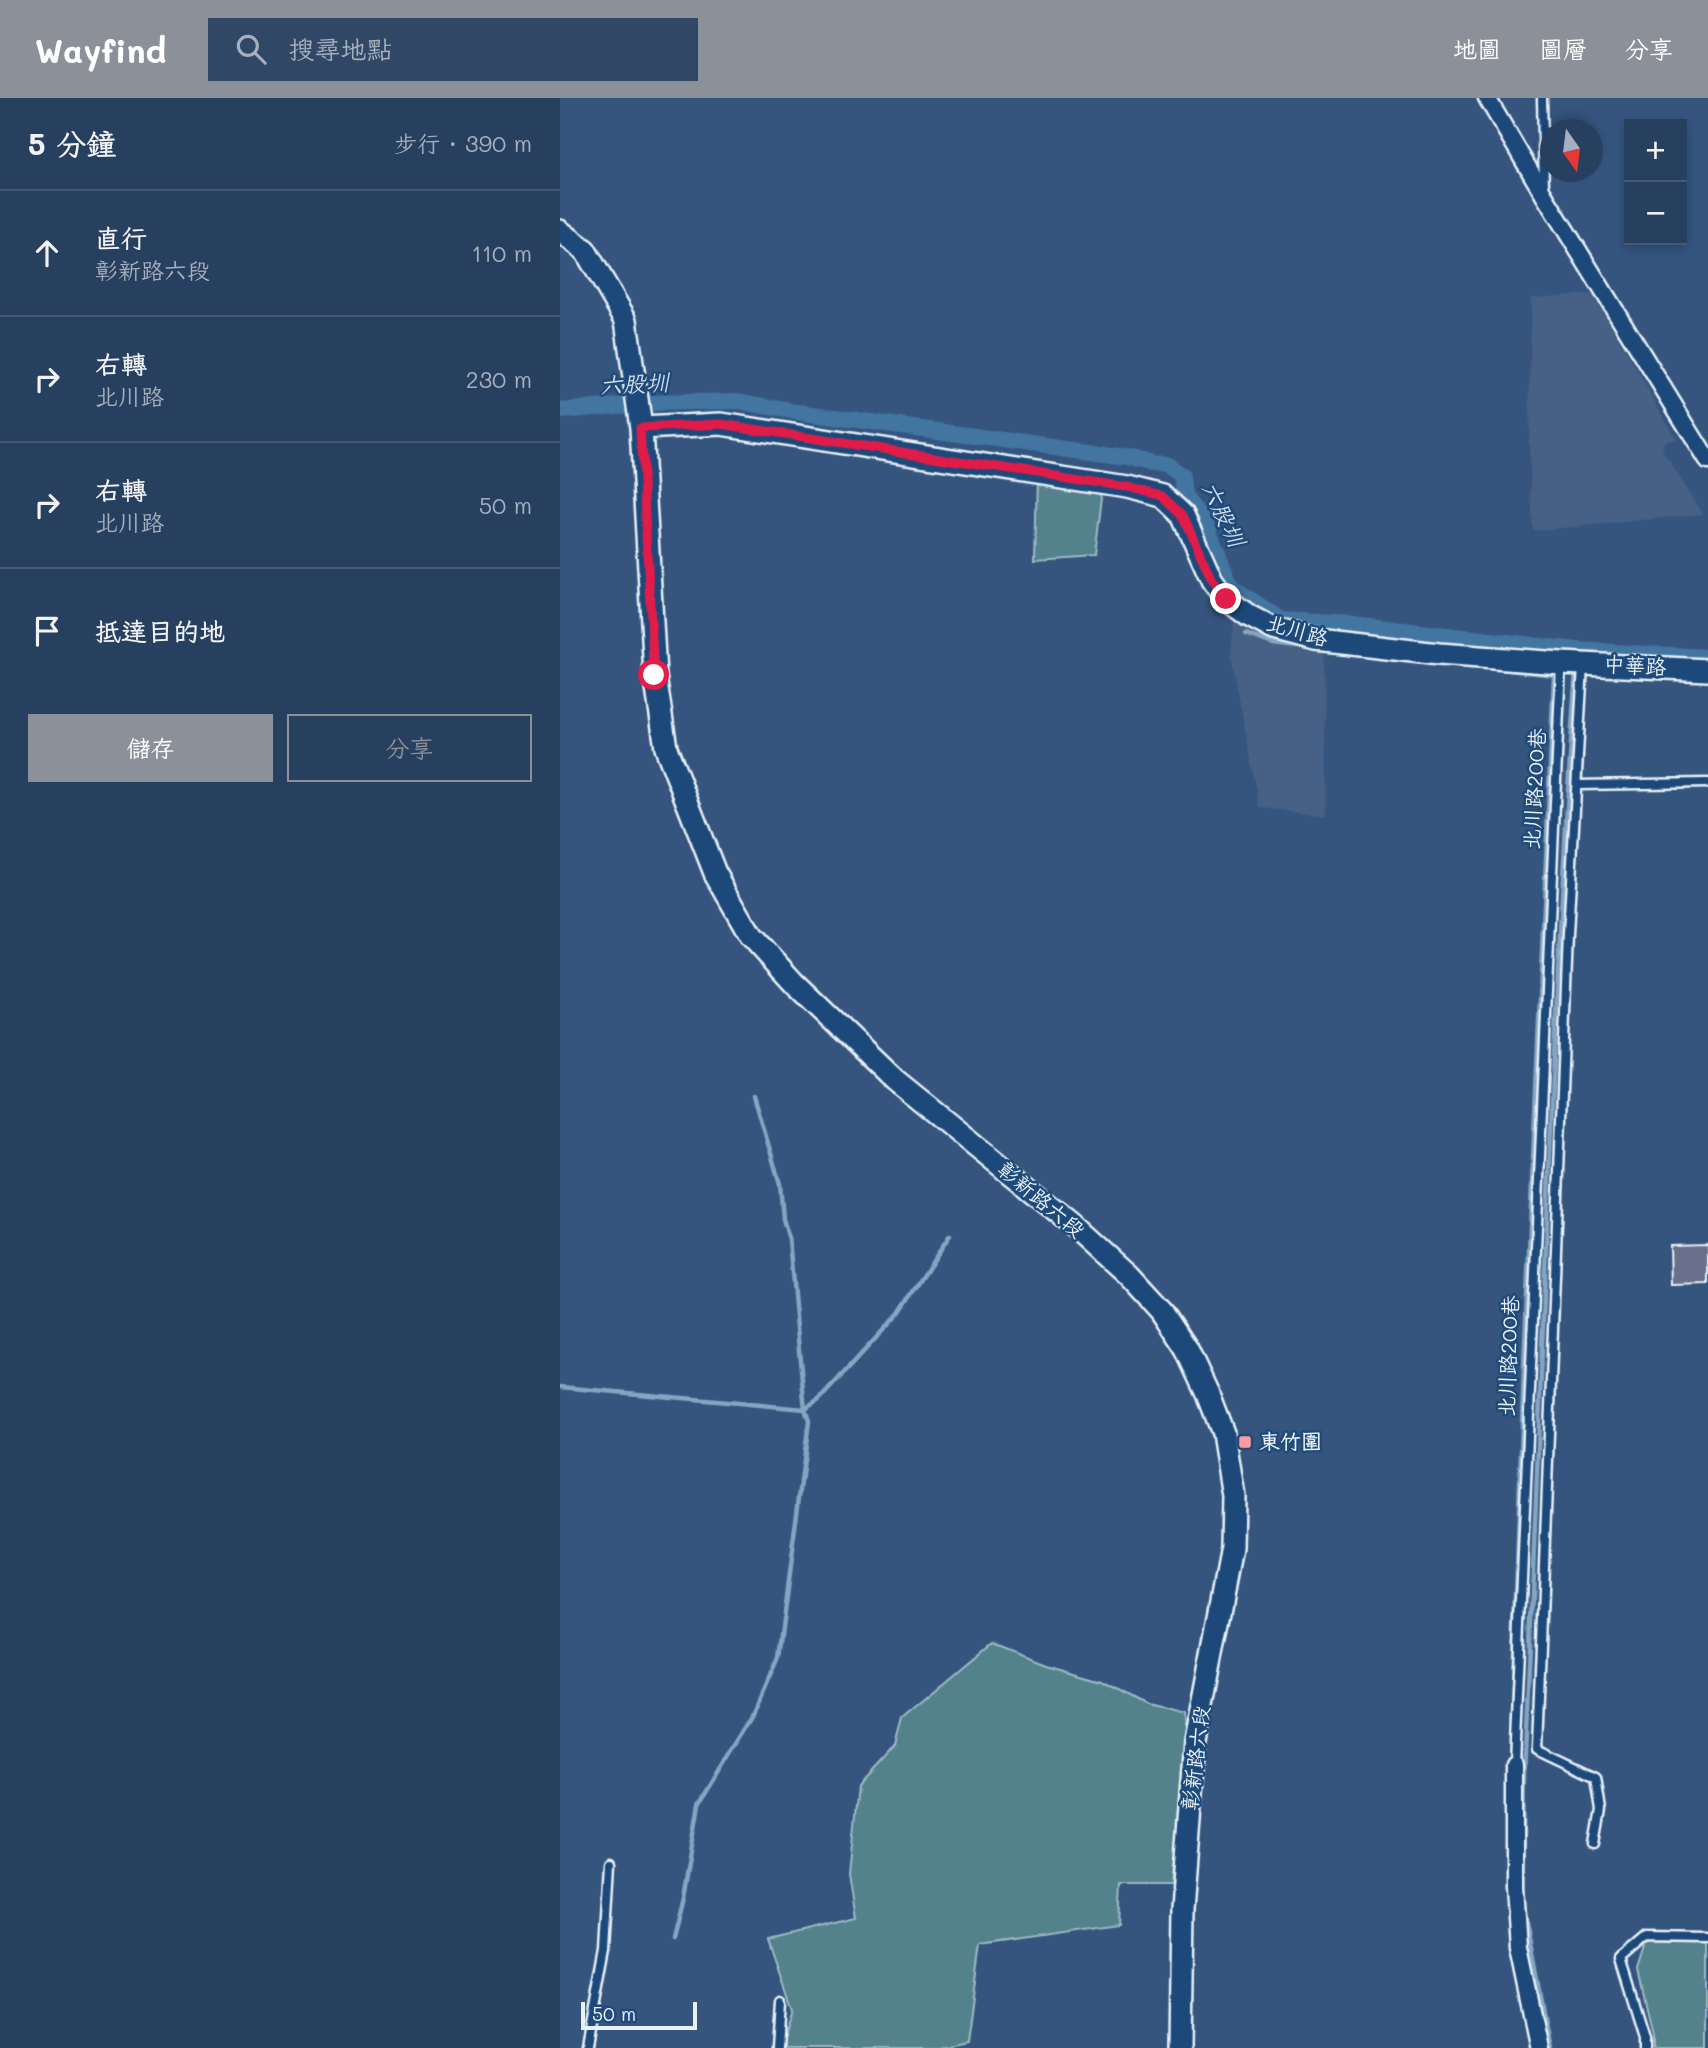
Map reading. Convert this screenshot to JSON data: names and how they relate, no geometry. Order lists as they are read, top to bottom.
{
  "streets": {
    "street": [
      "北川路",
      "中華路",
      "北川路200巷",
      "彰新路六段"
    ]
  },
  "crossings": [
    ["北川路", "中華路"],
    ["北川路", "北川路200巷"],
    ["北川路", "彰新路六段"],
    ["中華路", "北川路200巷"]
  ],
  "water": ["六股圳"],
  "places": {
    "transit": ["東竹圍"]
  },
  "scale_bar": "50 m",
  "north": "bottom",
  "page": {
    "header": "Wayfind",
    "search": "搜尋地點",
    "nav": ["地圖", "圖層", "分享"],
    "heading": ["5 分鐘", "步行 · 390 m"],
    "map_buttons": ["+", "−"],
    "list": [
      ["直行", "彰新路六段", "110 m"],
      ["右轉", "北川路", "230 m"],
      ["右轉", "北川路", "50 m"],
      "抵達目的地"
    ],
    "buttons": ["儲存", "分享"],
    "scale": "50 m"
  }
}
